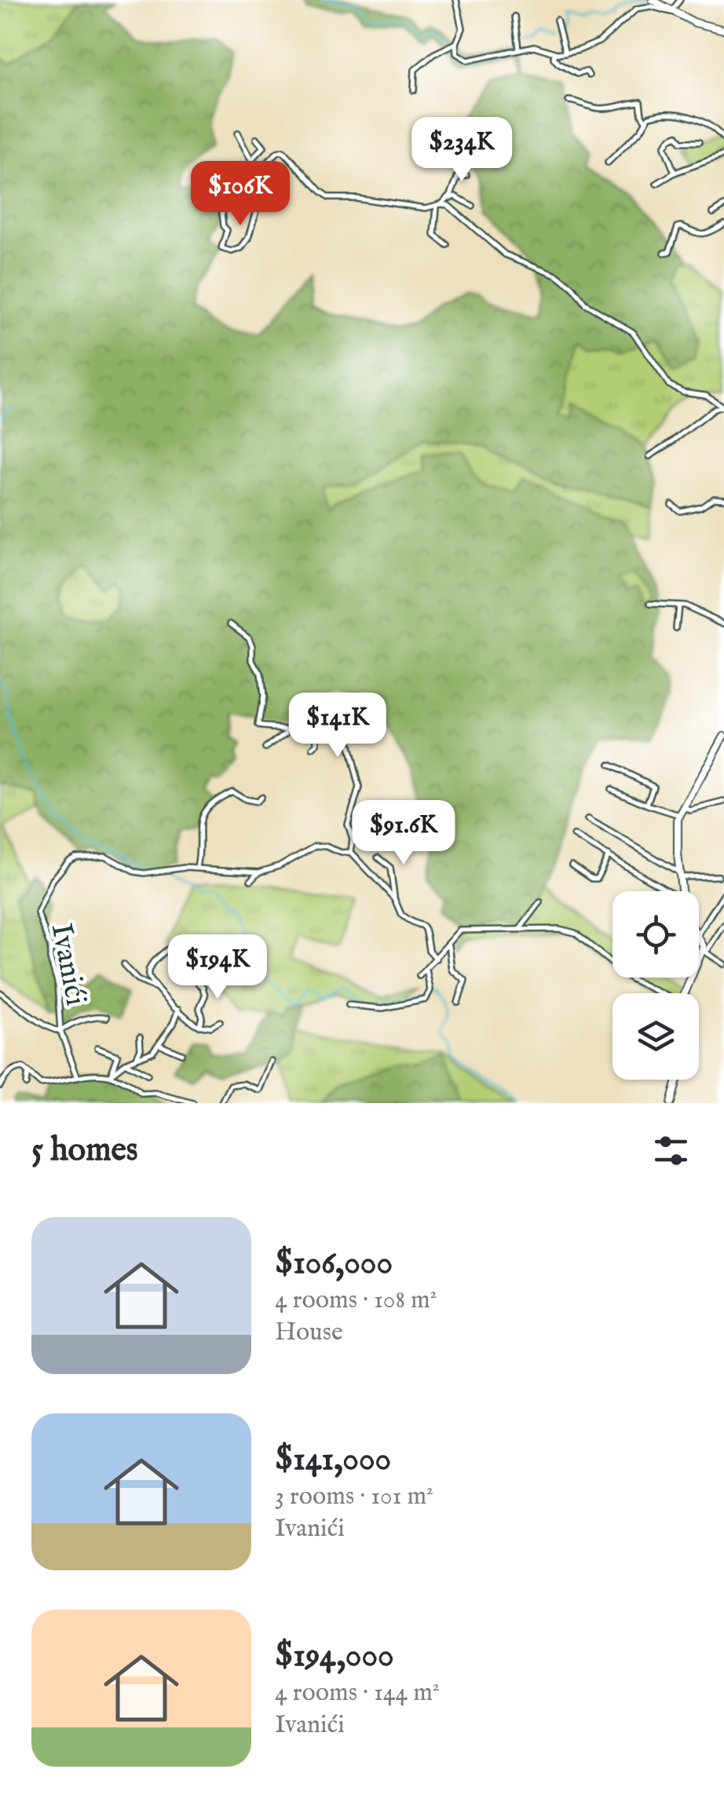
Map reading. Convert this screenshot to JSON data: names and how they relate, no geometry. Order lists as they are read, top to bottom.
{
  "streets": {
    "street": ["Ivanići"]
  },
  "page": {
    "price": [
      "$234K",
      "$106K",
      "$141K",
      "$91.6K",
      "$194K"
    ],
    "heading": "5 homes",
    "list": [
      {
        "name": "$106,000",
        "note": "4 rooms · 108 m² · House"
      },
      {
        "name": "$141,000",
        "note": "3 rooms · 101 m² · Ivanići"
      },
      {
        "name": "$194,000",
        "note": "4 rooms · 144 m² · Ivanići"
      }
    ]
  }
}
